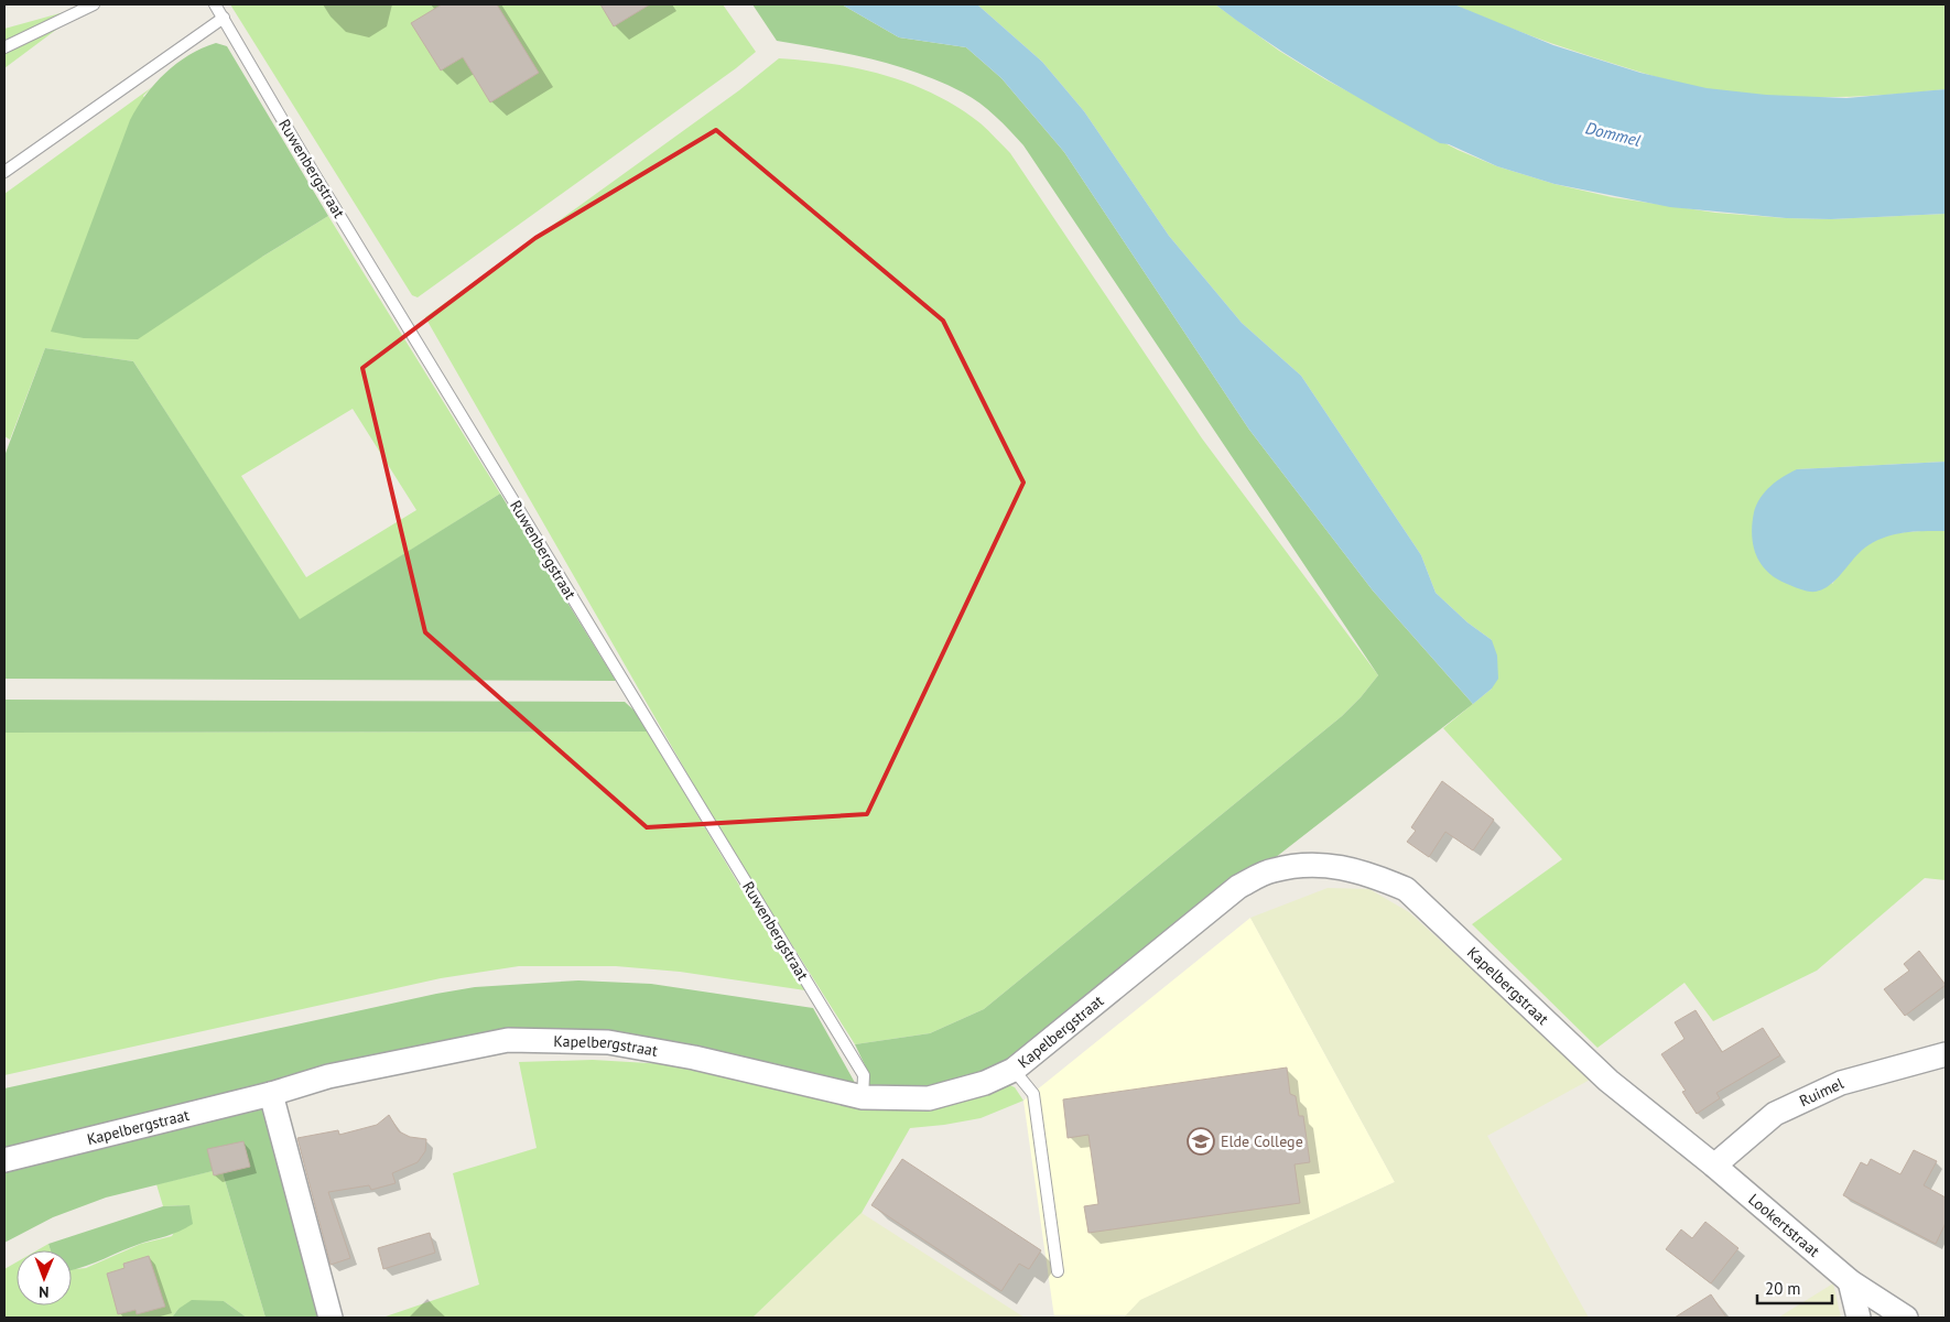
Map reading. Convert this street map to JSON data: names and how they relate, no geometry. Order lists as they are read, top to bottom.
{
  "streets": {
    "street": ["Kapelbergstraat", "Ruimel", "Lookertstraat"],
    "lane": ["Ruwenbergstraat"]
  },
  "crossings": [
    ["Ruwenbergstraat", "Kapelbergstraat"],
    ["Kapelbergstraat", "Ruimel"],
    ["Kapelbergstraat", "Lookertstraat"],
    ["Ruimel", "Lookertstraat"]
  ],
  "water": ["Dommel"],
  "places": {
    "school or university": ["Elde College"]
  },
  "scale_bar": "20 m",
  "north": "bottom"
}
